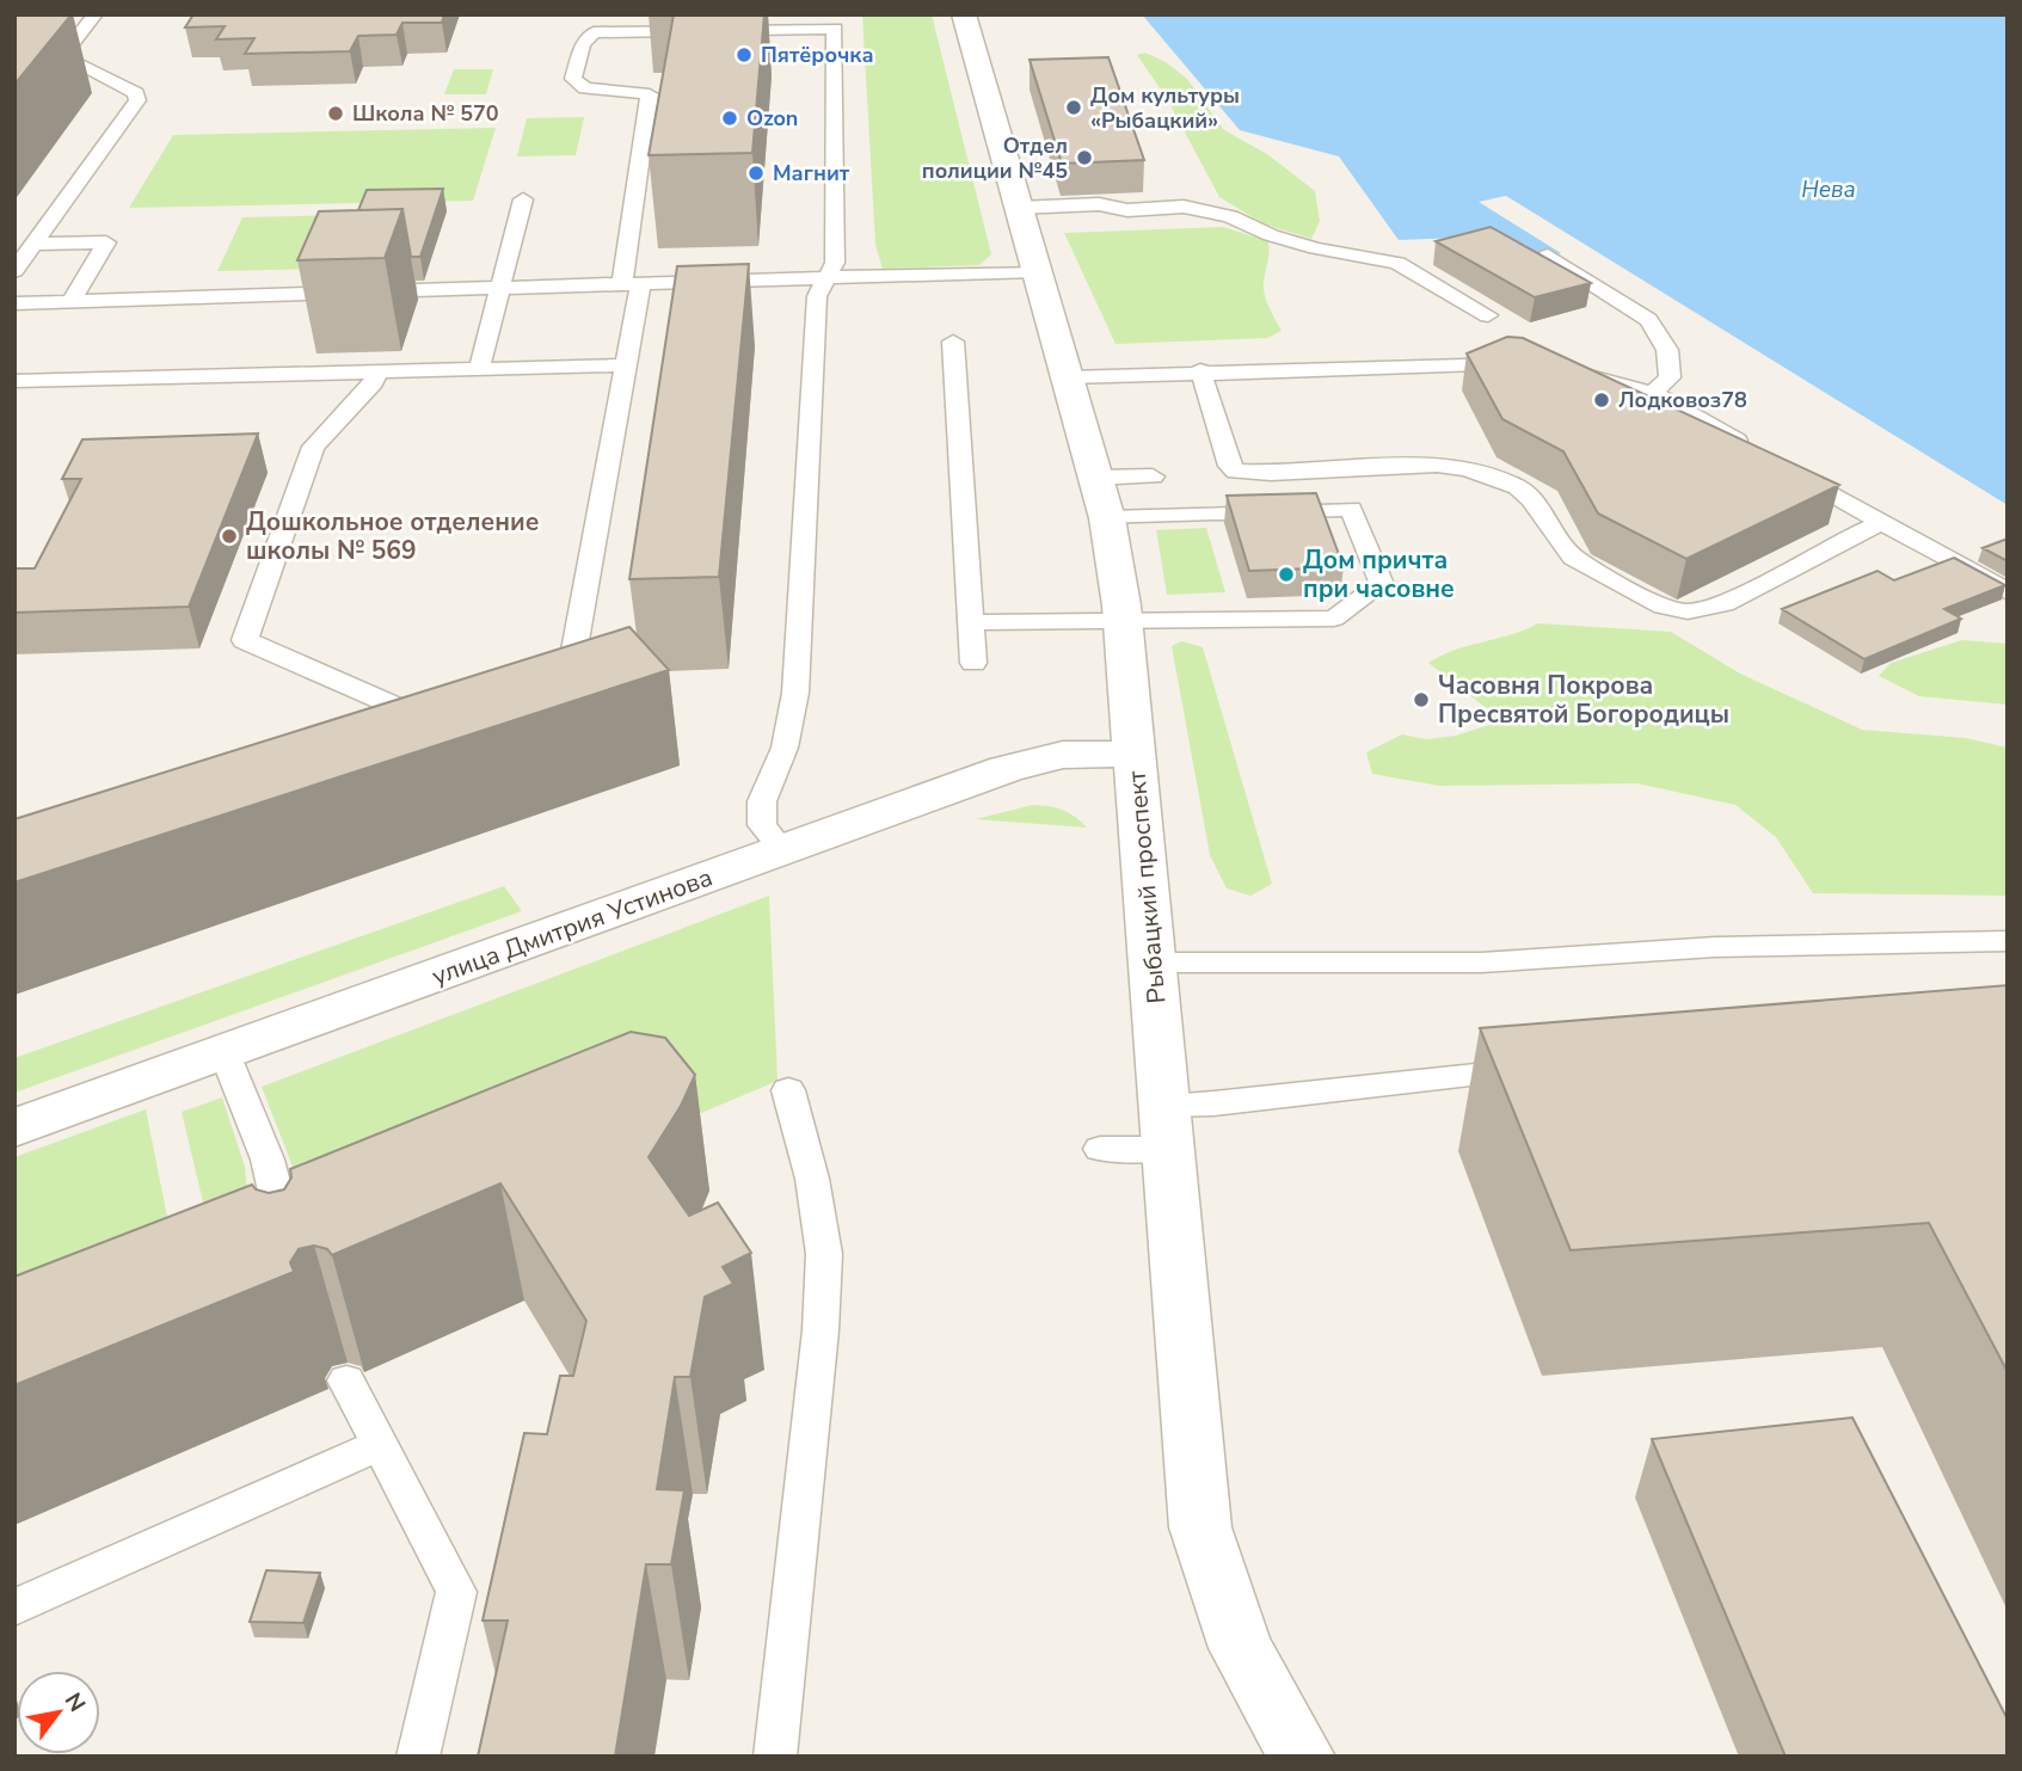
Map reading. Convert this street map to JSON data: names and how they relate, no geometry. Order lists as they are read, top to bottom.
{
  "streets": {
    "street": ["Рыбацкий проспект", "улица Дмитрия Устинова"]
  },
  "crossings": [
    ["Рыбацкий проспект", "улица Дмитрия Устинова"]
  ],
  "water": ["Нева"],
  "places": [
    "Пятёрочка",
    "Дом культуры «Рыбацкий»",
    "Школа № 570",
    "Ozon",
    "Отдел полиции №45",
    "Магнит",
    "Лодковоз78",
    "Дошкольное отделение школы № 569",
    "Дом причта при часовне",
    "Часовня Покрова Пресвятой Богородицы"
  ],
  "north": "top right"
}
